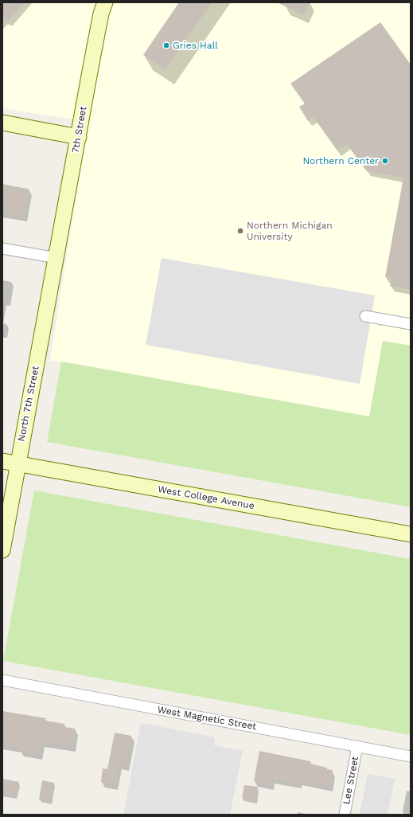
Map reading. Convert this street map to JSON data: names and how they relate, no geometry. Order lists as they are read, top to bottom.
{
  "streets": {
    "street": [
      "7th Street",
      "North 7th Street",
      "West College Avenue",
      "West Magnetic Street",
      "Lee Street"
    ]
  },
  "crossings": [
    ["7th Street", "North 7th Street"],
    ["North 7th Street", "West College Avenue"],
    ["West Magnetic Street", "Lee Street"]
  ],
  "places": ["Gries Hall", "Northern Center", "Northern Michigan University"]
}
